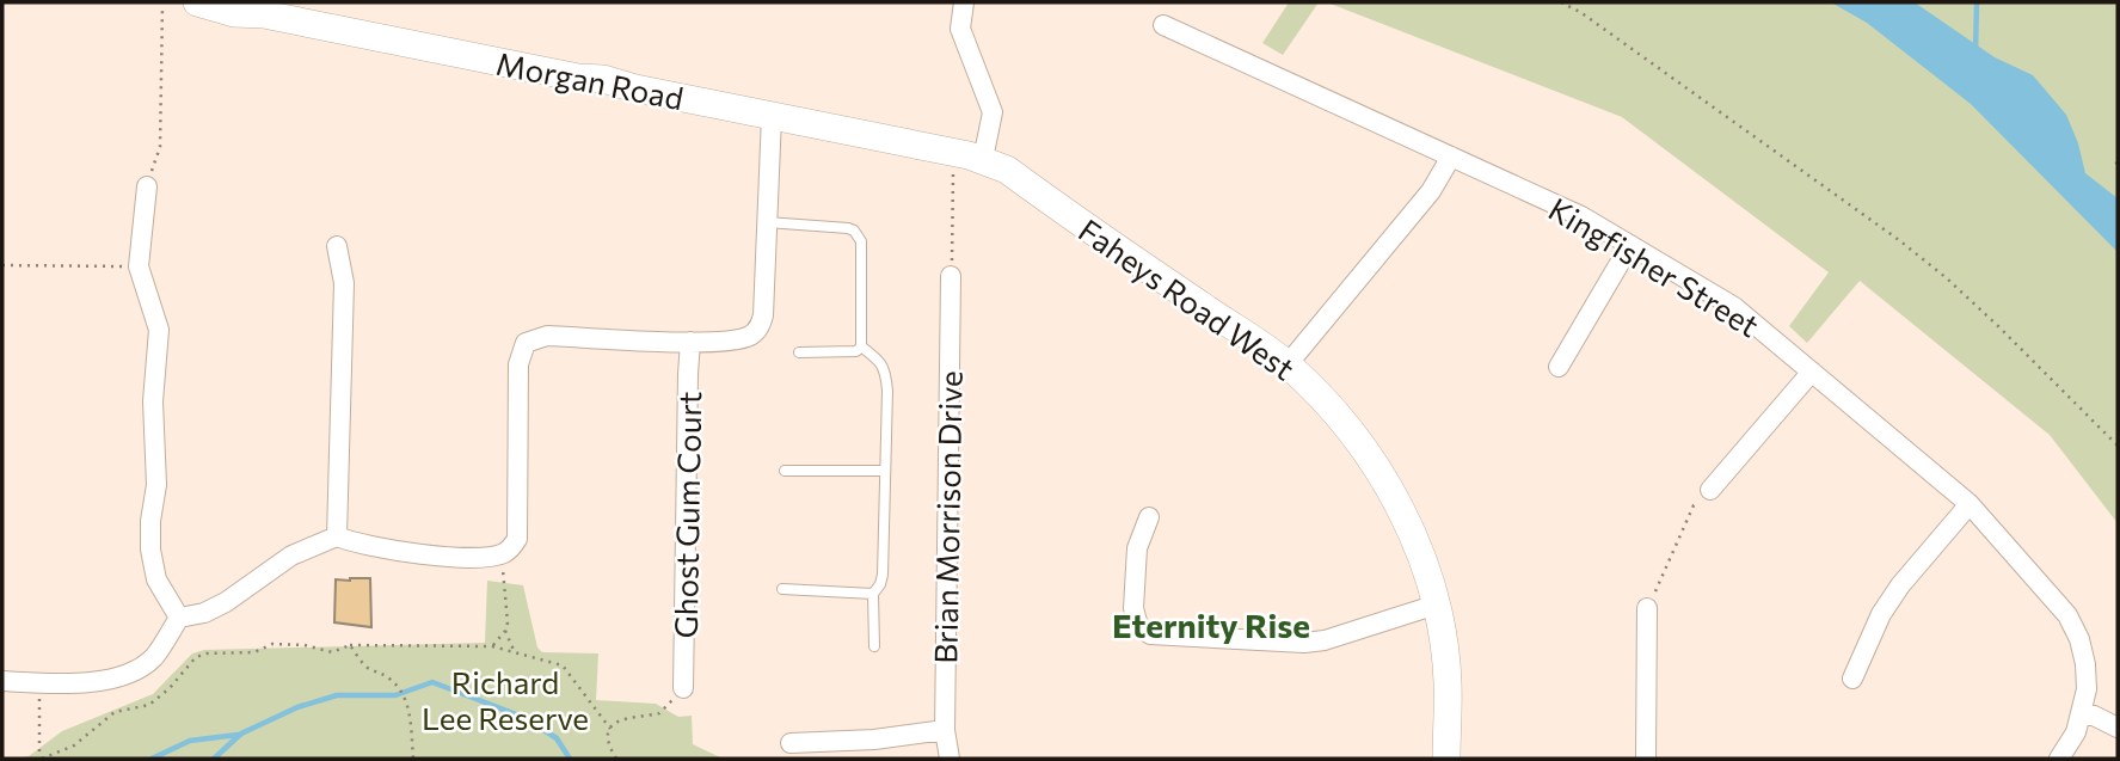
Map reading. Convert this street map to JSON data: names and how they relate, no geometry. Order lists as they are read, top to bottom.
{
  "streets": {
    "street": [
      "Morgan Road",
      "Kingfisher Street",
      "Faheys Road West",
      "Ghost Gum Court",
      "Brian Morrison Drive"
    ]
  },
  "crossings": [
    ["Morgan Road", "Faheys Road West"]
  ],
  "districts": ["Eternity Rise"],
  "parks": ["Richard Lee Reserve"]
}
